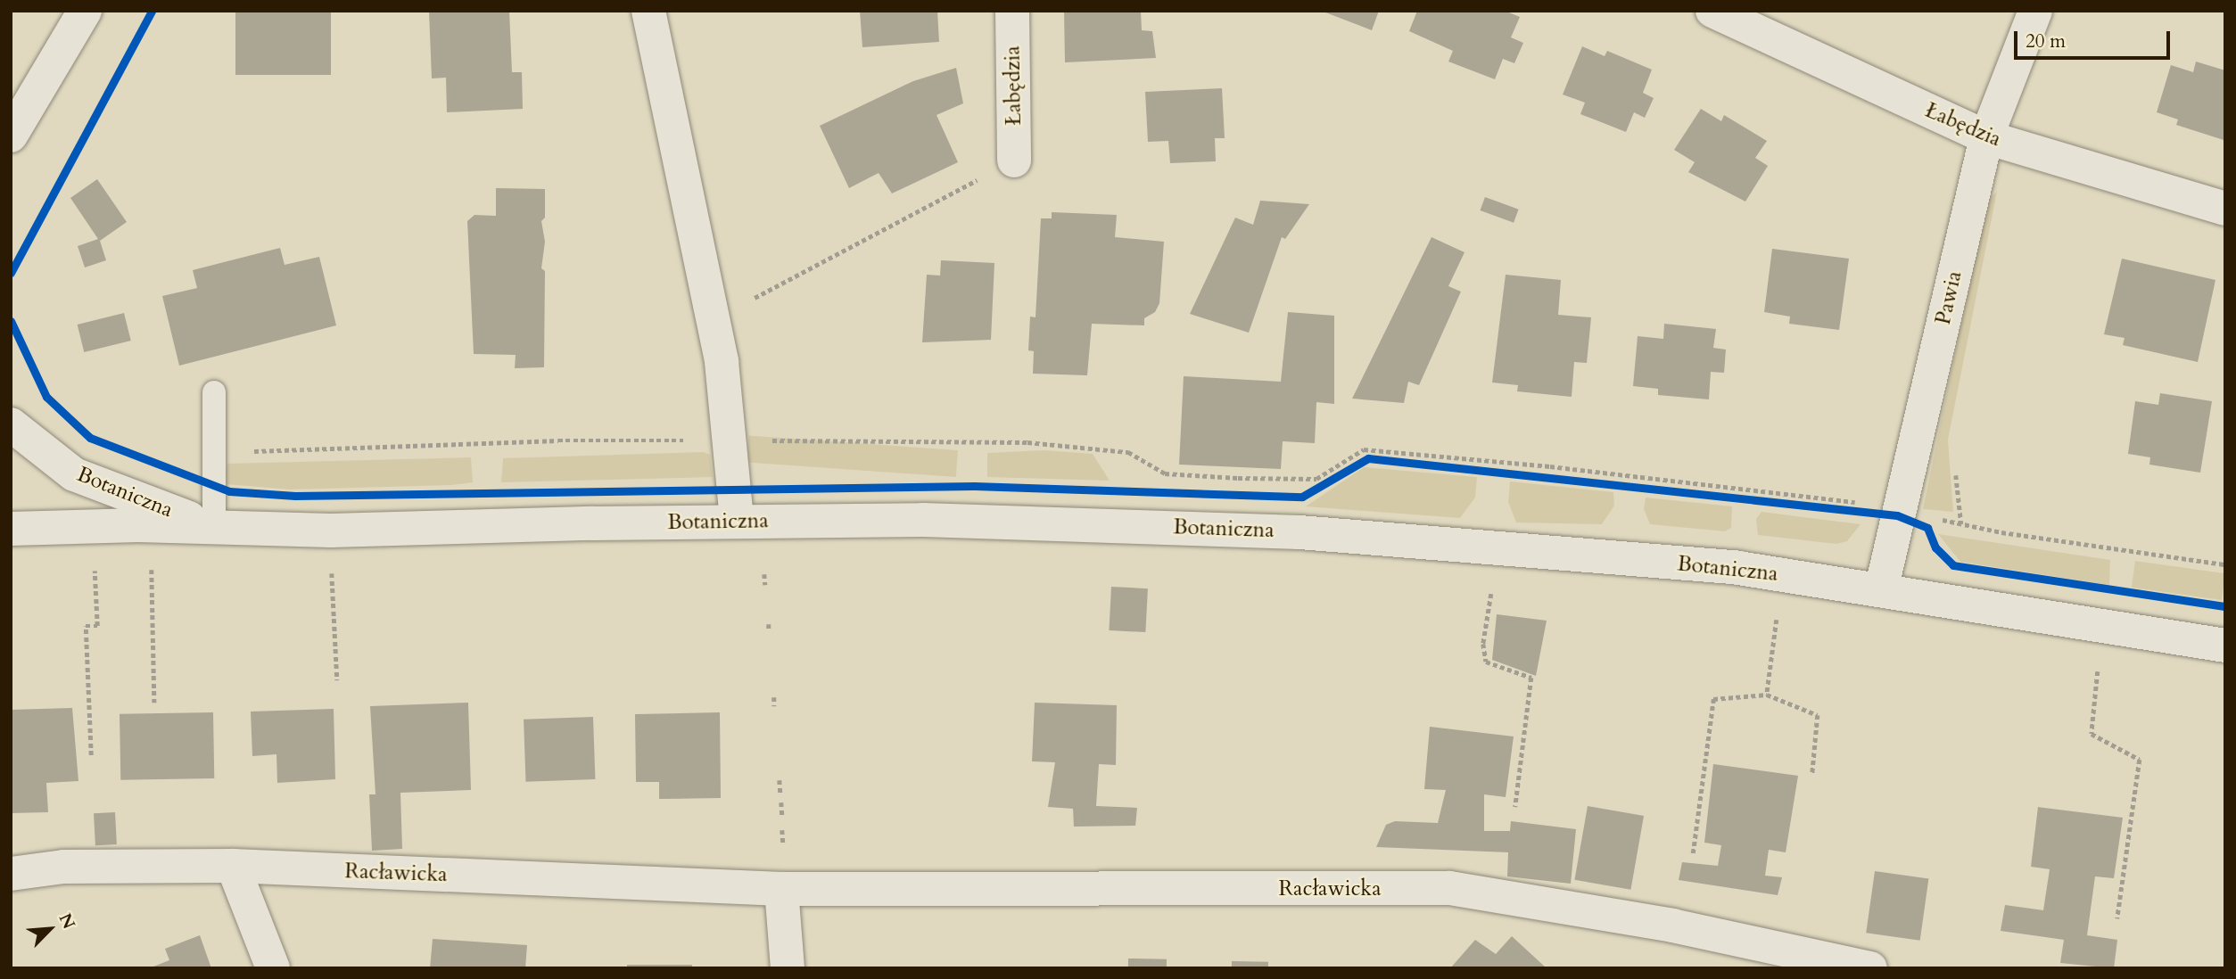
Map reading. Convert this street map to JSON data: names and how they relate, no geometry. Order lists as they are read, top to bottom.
{
  "streets": {
    "street": [
      "Łabędzia",
      "Pawia",
      "Botaniczna",
      "Racławicka"
    ]
  },
  "crossings": [
    ["Łabędzia", "Pawia"],
    ["Pawia", "Botaniczna"]
  ],
  "scale_bar": "20 m",
  "north": "top right"
}
